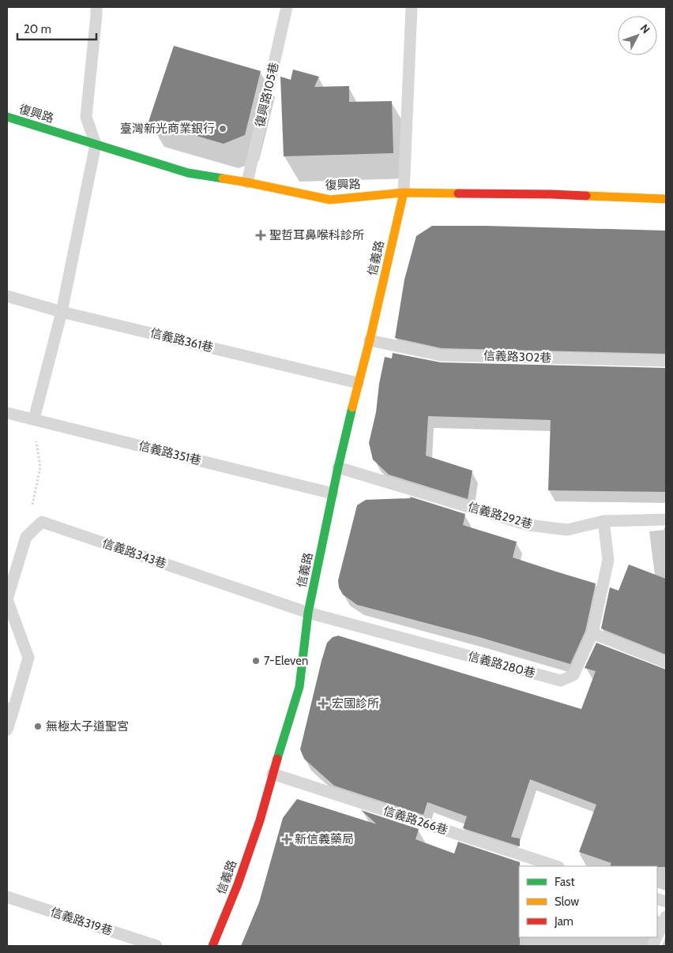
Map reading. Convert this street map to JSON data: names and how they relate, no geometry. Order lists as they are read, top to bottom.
{
  "streets": {
    "street": ["復興路", "信義路"],
    "lane": [
      "復興路105巷",
      "信義路361巷",
      "信義路302巷",
      "信義路351巷",
      "信義路292巷",
      "信義路343巷",
      "信義路280巷",
      "信義路266巷",
      "信義路319巷"
    ]
  },
  "crossings": [
    ["復興路105巷", "復興路"],
    ["復興路", "信義路"],
    ["信義路", "信義路361巷"],
    ["信義路", "信義路302巷"],
    ["信義路", "信義路351巷"],
    ["信義路", "信義路292巷"],
    ["信義路", "信義路343巷"],
    ["信義路", "信義路280巷"],
    ["信義路", "信義路266巷"],
    ["信義路292巷", "信義路280巷"],
    ["信義路343巷", "信義路280巷"]
  ],
  "places": {
    "other": ["臺灣新光商業銀行", "7-Eleven", "無極太子道聖宮"],
    "health": ["聖哲耳鼻喉科診所", "宏國診所", "新信義藥局"]
  },
  "legend": ["Fast", "Slow", "Jam"],
  "scale_bar": "20 m",
  "north": "top right"
}
